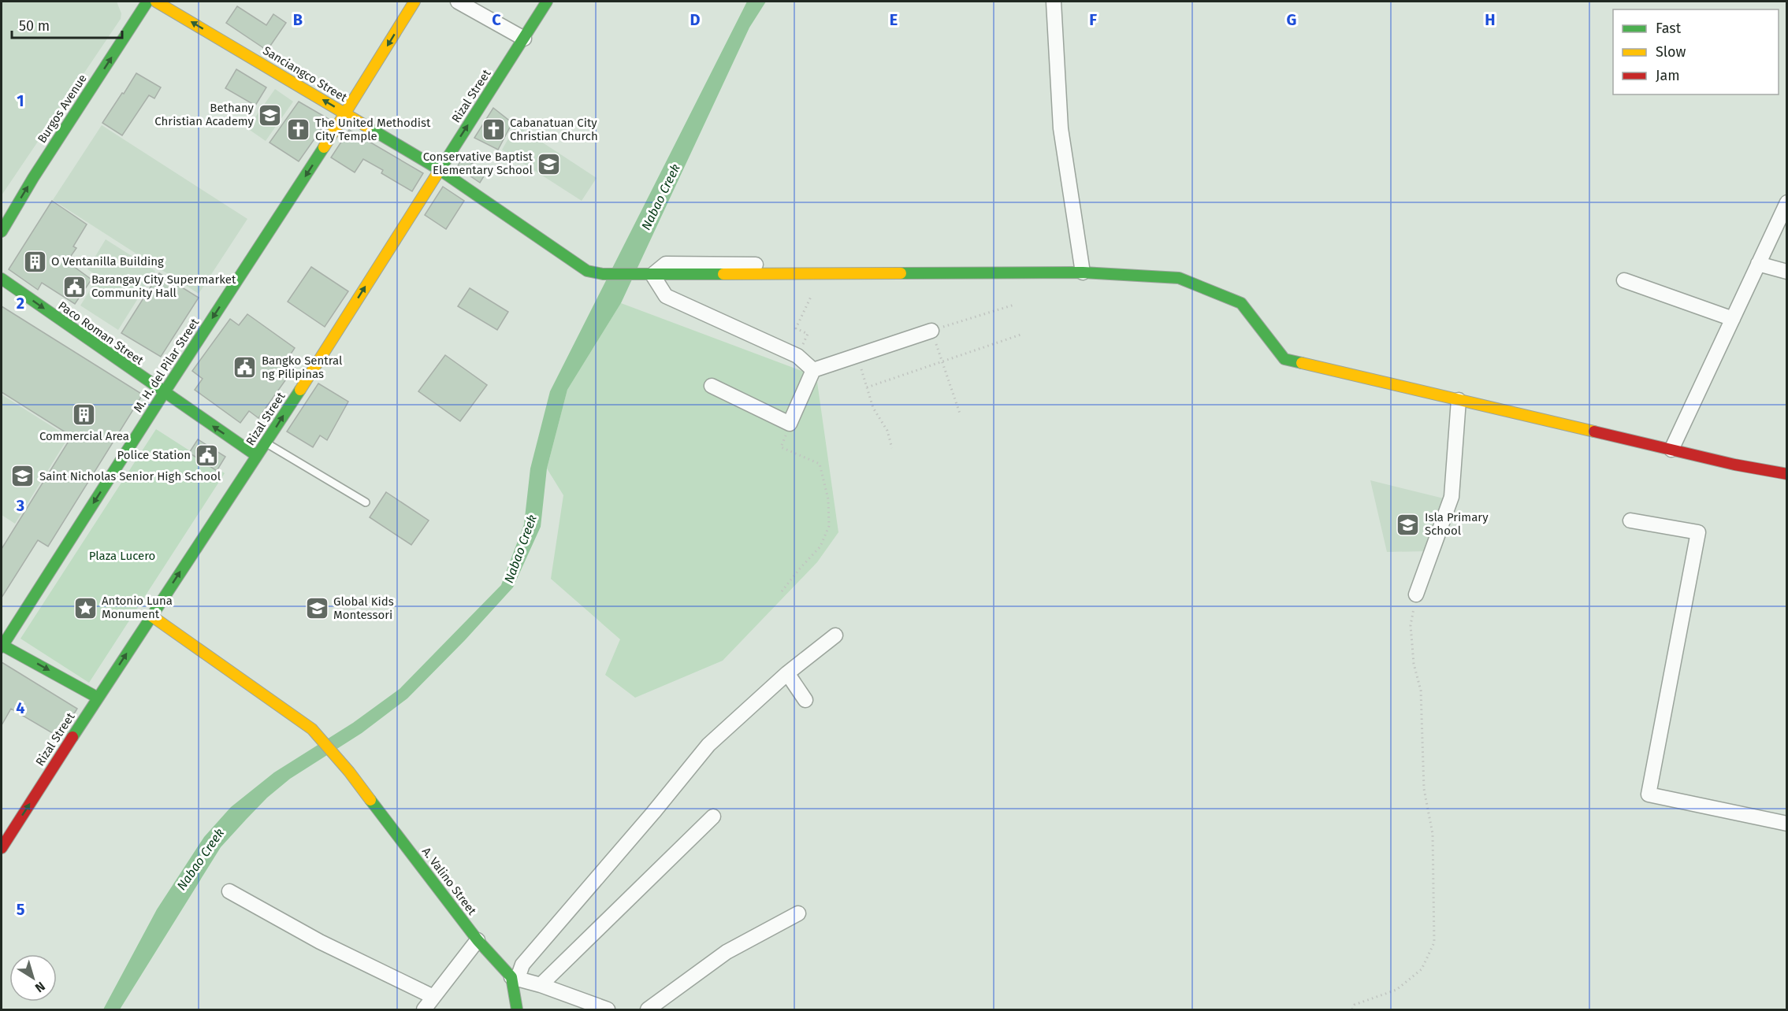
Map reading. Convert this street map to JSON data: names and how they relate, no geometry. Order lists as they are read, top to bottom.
{
  "streets": {
    "street": [
      "Sanciangco Street",
      "Rizal Street",
      "Burgos Avenue",
      "Paco Roman Street",
      "M. H. del Pilar Street",
      "A. Valino Street"
    ]
  },
  "crossings": [
    ["Sanciangco Street", "Rizal Street"],
    ["Sanciangco Street", "M. H. del Pilar Street"],
    ["Rizal Street", "Paco Roman Street"],
    ["Rizal Street", "A. Valino Street"],
    ["Paco Roman Street", "M. H. del Pilar Street"]
  ],
  "one_way": ["Rizal Street", "Burgos Avenue", "M. H. del Pilar Street"],
  "water": ["Nabao Creek"],
  "parks": ["Plaza Lucero"],
  "places": {
    "school or university": [
      "Bethany Christian Academy",
      "Conservative Baptist Elementary School",
      "Saint Nicholas Senior High School",
      "Isla Primary School",
      "Global Kids Montessori"
    ],
    "church": ["The United Methodist City Temple", "Cabanatuan City Christian Church"],
    "building": ["O Ventanilla Building", "Commercial Area"],
    "public building": ["Barangay City Supermarket Community Hall", "Bangko Sentral ng Pilipinas", "Police Station"],
    "place": ["Antonio Luna Monument"]
  },
  "legend": ["Fast", "Slow", "Jam"],
  "scale_bar": "50 m",
  "north": "bottom right",
  "grid": {
    "columns": [
      "B",
      "C",
      "D",
      "E",
      "F",
      "G",
      "H"
    ],
    "rows": [
      "1",
      "2",
      "3",
      "4",
      "5"
    ]
  }
}
